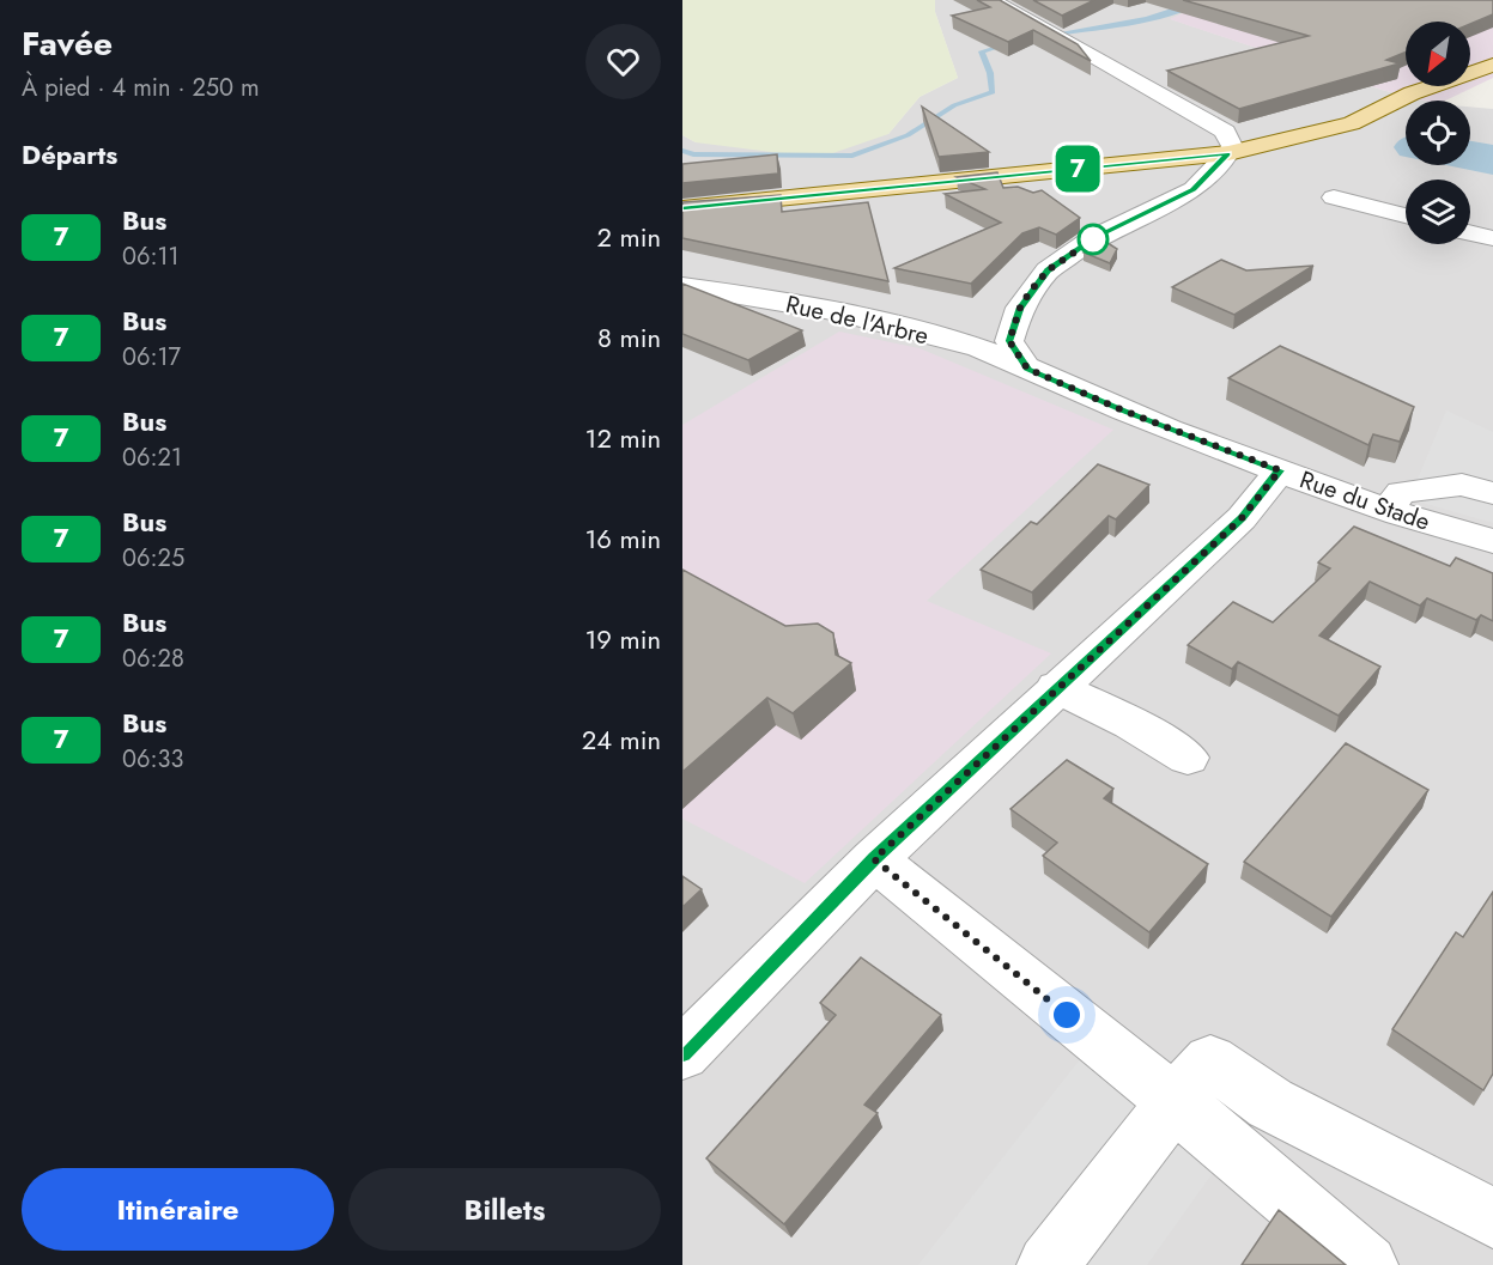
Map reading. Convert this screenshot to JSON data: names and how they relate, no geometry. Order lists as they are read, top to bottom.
{
  "streets": {
    "street": ["Rue de l'Arbre", "Rue du Stade"]
  },
  "crossings": [
    ["Rue de l'Arbre", "Rue du Stade"]
  ],
  "lines": ["bus line 7"],
  "north": "bottom left",
  "page": {
    "heading": [
      ["Favée", "À pied · 4 min · 250 m"],
      "Départs"
    ],
    "on_map": "7",
    "list": [
      {
        "mark": "7",
        "name": "Bus",
        "note": "06:11",
        "value": "2 min"
      },
      {
        "mark": "7",
        "name": "Bus",
        "note": "06:17",
        "value": "8 min"
      },
      {
        "mark": "7",
        "name": "Bus",
        "note": "06:21",
        "value": "12 min"
      },
      {
        "mark": "7",
        "name": "Bus",
        "note": "06:25",
        "value": "16 min"
      },
      {
        "mark": "7",
        "name": "Bus",
        "note": "06:28",
        "value": "19 min"
      },
      {
        "mark": "7",
        "name": "Bus",
        "note": "06:33",
        "value": "24 min"
      }
    ],
    "buttons": ["Itinéraire", "Billets"]
  }
}
